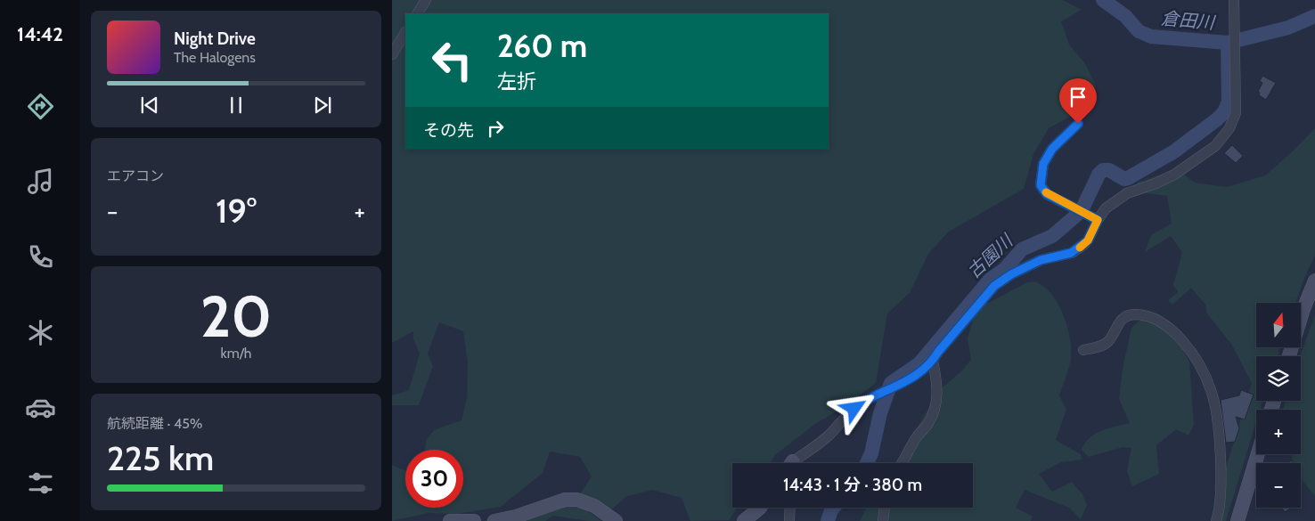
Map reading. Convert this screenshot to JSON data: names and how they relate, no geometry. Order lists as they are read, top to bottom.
{
  "water": ["倉田川", "古園川"],
  "north": "top",
  "page": {
    "tabs": "14:42",
    "turn": ["260 m", "左折"],
    "song": ["Night Drive", "The Halogens"],
    "then": "その先",
    "tile": [
      "エアコン",
      ["20", "km/h"],
      ["航続距離 · 45%", "225 km"]
    ],
    "heat": ["−", "19°", "+"],
    "map_buttons": ["+", "−"],
    "limit": "30",
    "trip": "14:43 · 1 分 · 380 m"
  }
}
